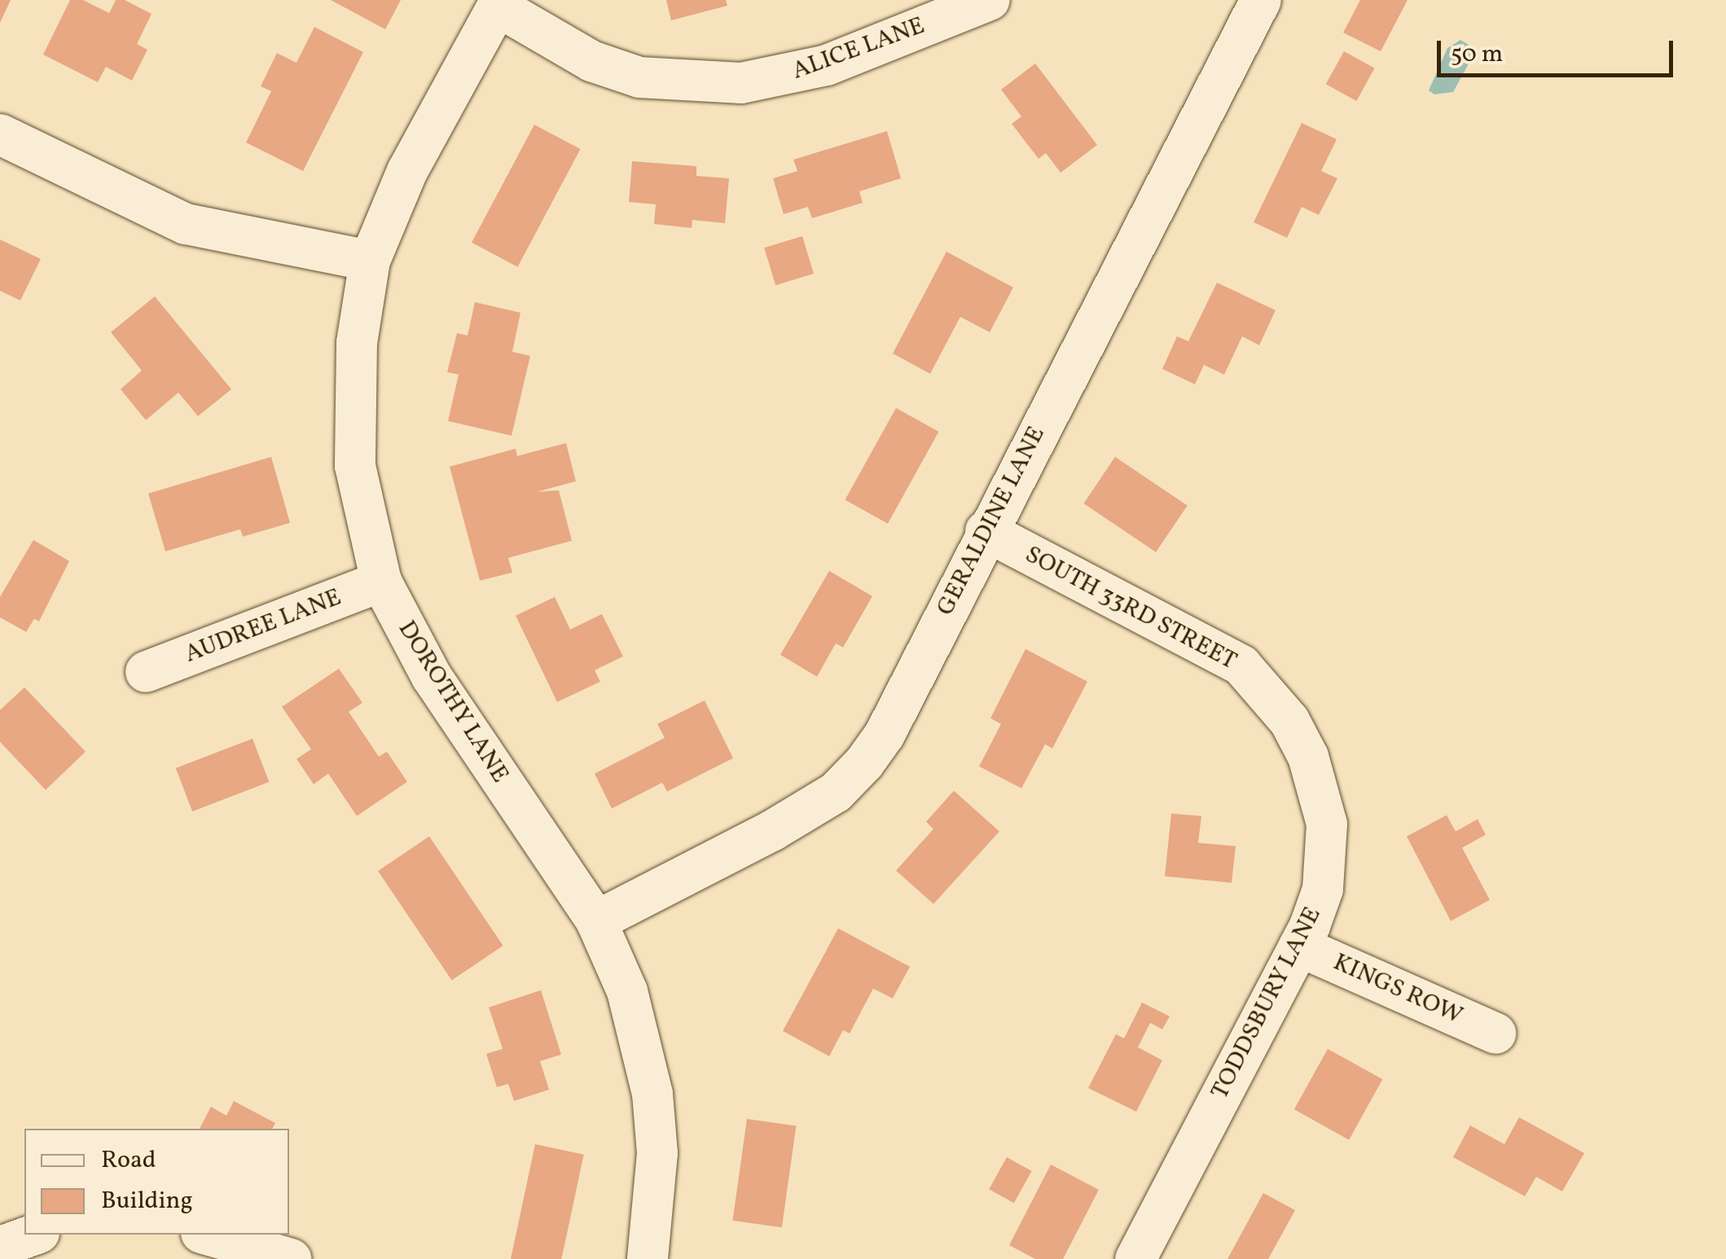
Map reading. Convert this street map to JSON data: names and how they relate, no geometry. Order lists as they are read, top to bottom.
{
  "streets": {
    "street": [
      "ALICE LANE",
      "GERALDINE LANE",
      "SOUTH 33RD STREET",
      "AUDREE LANE",
      "DOROTHY LANE",
      "KINGS ROW",
      "TODDSBURY LANE"
    ]
  },
  "crossings": [
    ["ALICE LANE", "DOROTHY LANE"],
    ["GERALDINE LANE", "SOUTH 33RD STREET"],
    ["GERALDINE LANE", "DOROTHY LANE"],
    ["SOUTH 33RD STREET", "TODDSBURY LANE"],
    ["AUDREE LANE", "DOROTHY LANE"],
    ["KINGS ROW", "TODDSBURY LANE"]
  ],
  "legend": ["Road", "Building"],
  "scale_bar": "50 m"
}
